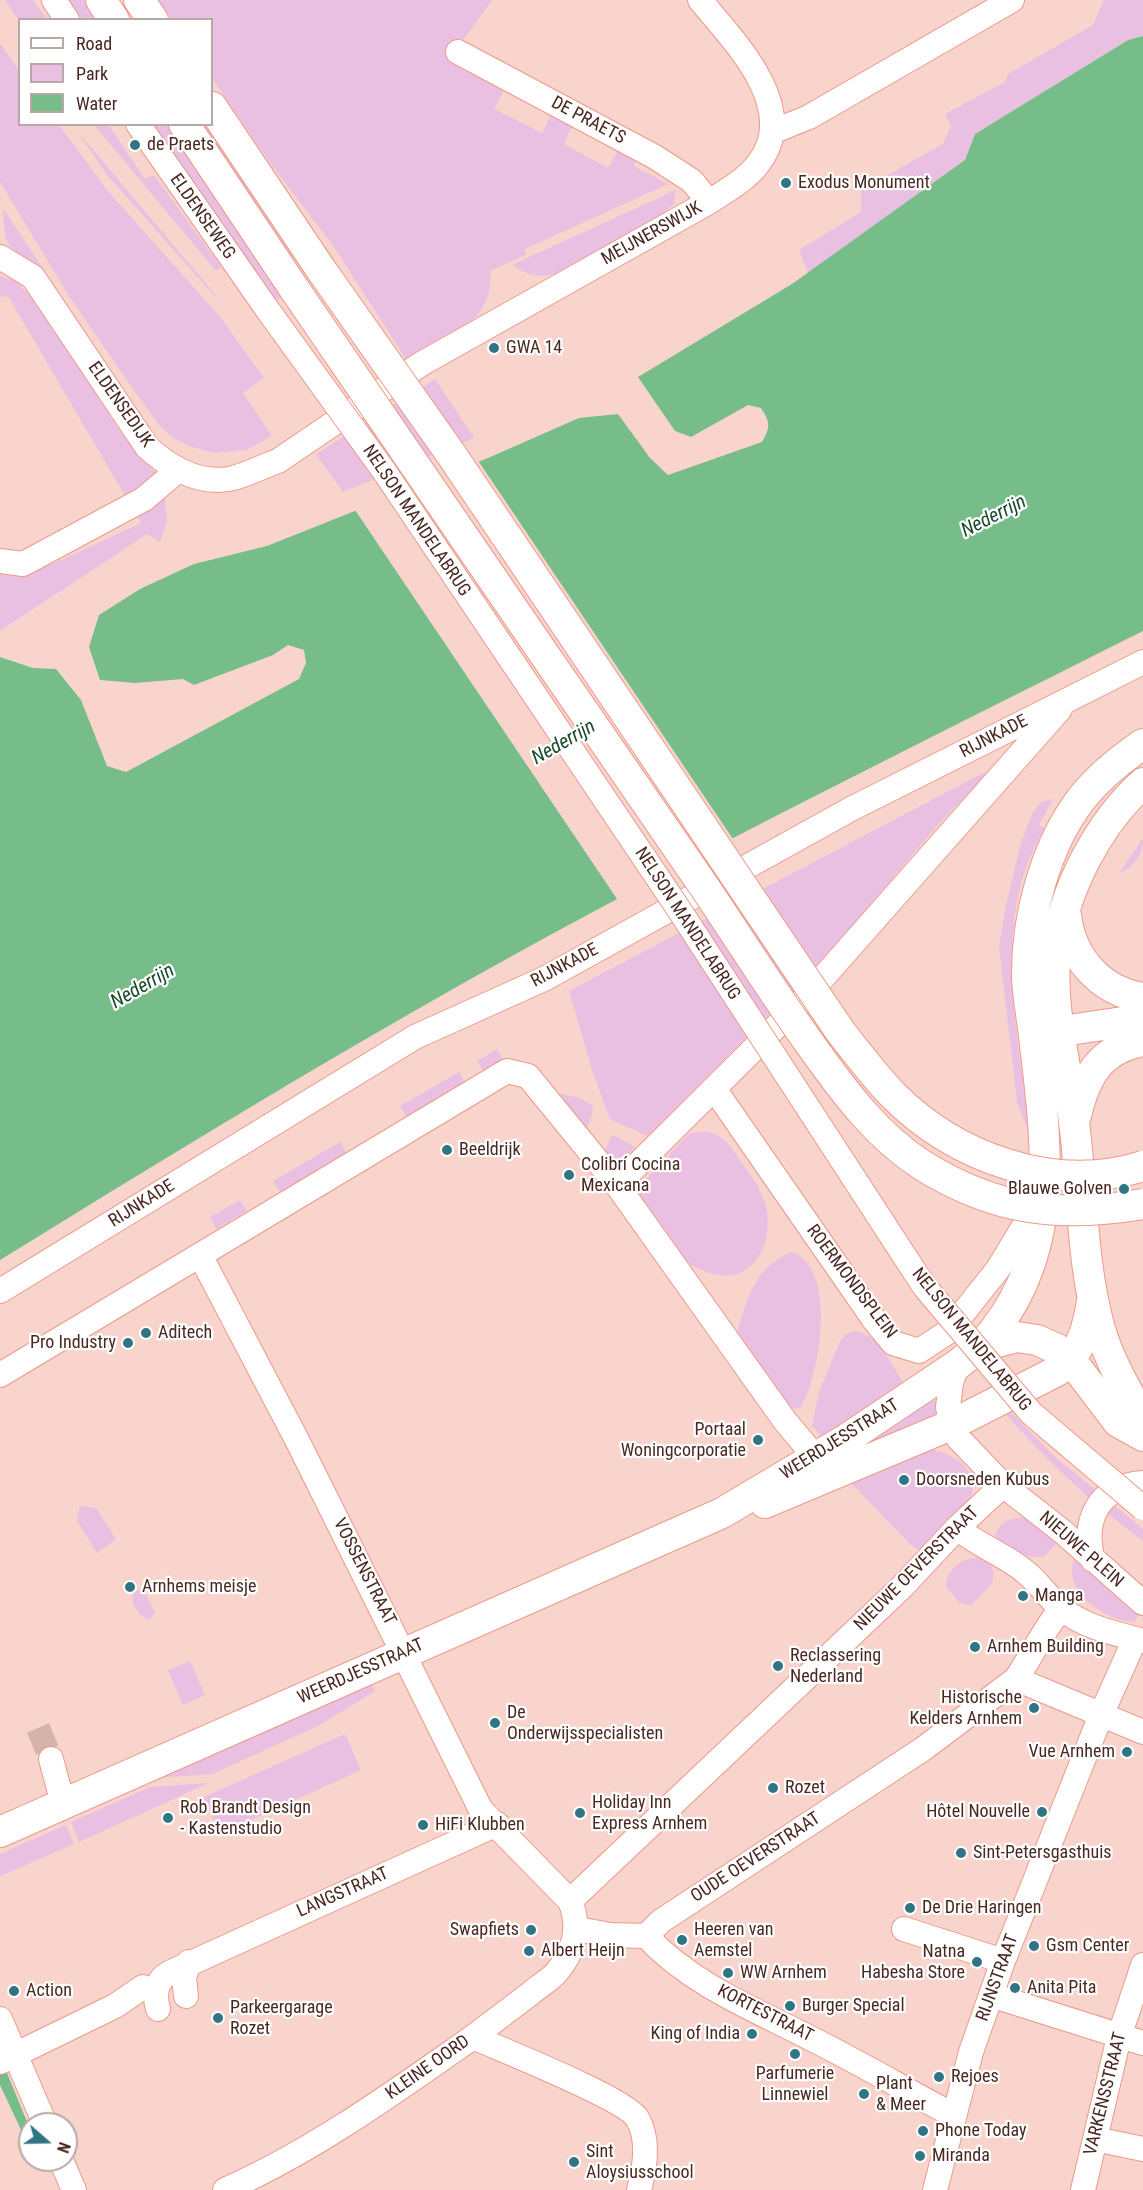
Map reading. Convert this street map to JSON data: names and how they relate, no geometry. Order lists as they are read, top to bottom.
{
  "streets": {
    "main road": ["ELDENSEWEG", "NELSON MANDELABRUG", "WEERDJESSTRAAT"],
    "street": [
      "DE PRAETS",
      "MEIJNERSWIJK",
      "ELDENSEDIJK",
      "RIJNKADE",
      "ROERMONDSPLEIN",
      "NIEUWE PLEIN",
      "NIEUWE OEVERSTRAAT",
      "VOSSENSTRAAT",
      "OUDE OEVERSTRAAT",
      "LANGSTRAAT",
      "RIJNSTRAAT",
      "KORTESTRAAT",
      "KLEINE OORD",
      "VARKENSSTRAAT"
    ]
  },
  "crossings": [
    ["DE PRAETS", "MEIJNERSWIJK"],
    ["ELDENSEWEG", "NELSON MANDELABRUG"],
    ["MEIJNERSWIJK", "ELDENSEDIJK"],
    ["WEERDJESSTRAAT", "NIEUWE PLEIN"],
    ["WEERDJESSTRAAT", "VOSSENSTRAAT"],
    ["NIEUWE PLEIN", "NIEUWE OEVERSTRAAT"],
    ["NIEUWE OEVERSTRAAT", "VOSSENSTRAAT"],
    ["VOSSENSTRAAT", "LANGSTRAAT"],
    ["OUDE OEVERSTRAAT", "KORTESTRAAT"],
    ["RIJNSTRAAT", "KORTESTRAAT"]
  ],
  "water": ["Nederrijn"],
  "places": [
    "de Praets",
    "Exodus Monument",
    "GWA 14",
    "Beeldrijk",
    "Colibrí Cocina Mexicana",
    "Blauwe Golven",
    "Aditech",
    "Pro Industry",
    "Portaal Woningcorporatie",
    "Doorsneden Kubus",
    "Arnhems meisje",
    "Manga",
    "Arnhem Building",
    "Reclassering Nederland",
    "Historische Kelders Arnhem",
    "De Onderwijsspecialisten",
    "Vue Arnhem",
    "Rozet",
    "Hôtel Nouvelle",
    "Holiday Inn Express Arnhem",
    "Rob Brandt Design - Kastenstudio",
    "HiFi Klubben",
    "Sint-Petersgasthuis",
    "De Drie Haringen",
    "Swapfiets",
    "Heeren van Aemstel",
    "Gsm Center",
    "Albert Heijn",
    "Natna Habesha Store",
    "WW Arnhem",
    "Anita Pita",
    "Action",
    "Burger Special",
    "Parkeergarage Rozet",
    "King of India",
    "Parfumerie Linnewiel",
    "Rejoes",
    "Plant & Meer",
    "Phone Today",
    "Miranda",
    "Sint Aloysiusschool"
  ],
  "legend": ["Road", "Park", "Water"],
  "north": "right"
}
